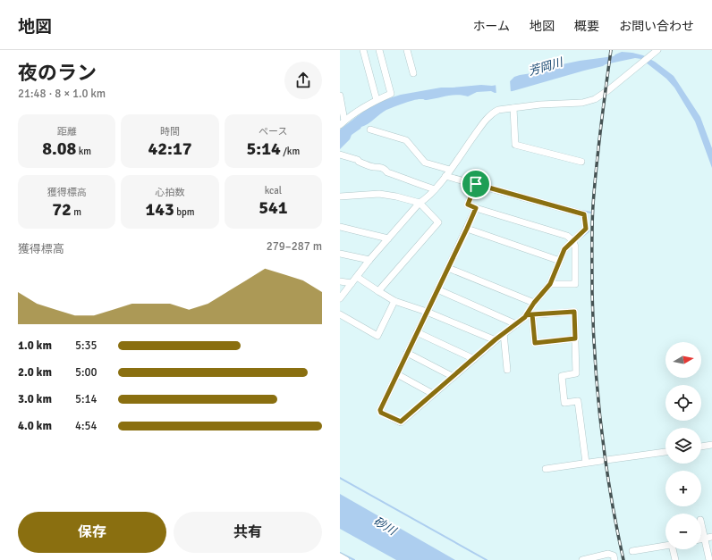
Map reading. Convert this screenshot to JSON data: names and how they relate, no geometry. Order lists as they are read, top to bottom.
{
  "water": ["芳岡川", "砂川"],
  "north": "right",
  "page": {
    "header": "地図",
    "nav": [
      "ホーム",
      "地図",
      "概要",
      "お問い合わせ"
    ],
    "heading": ["夜のラン", "21:48 · 8 × 1.0 km"],
    "stats": [
      ["距離", "8.08 km"],
      ["時間", "42:17"],
      ["ペース", "5:14 /km"],
      ["獲得標高", "72 m"],
      ["心拍数", "143 bpm"],
      ["kcal", "541"]
    ],
    "chart": ["獲得標高", "279–287 m"],
    "list": [
      {
        "name": "1.0 km",
        "note": "5:35"
      },
      {
        "name": "2.0 km",
        "note": "5:00"
      },
      {
        "name": "3.0 km",
        "note": "5:14"
      },
      {
        "name": "4.0 km",
        "note": "4:54"
      }
    ],
    "map_buttons": ["+", "−"],
    "buttons": ["保存", "共有"]
  }
}
